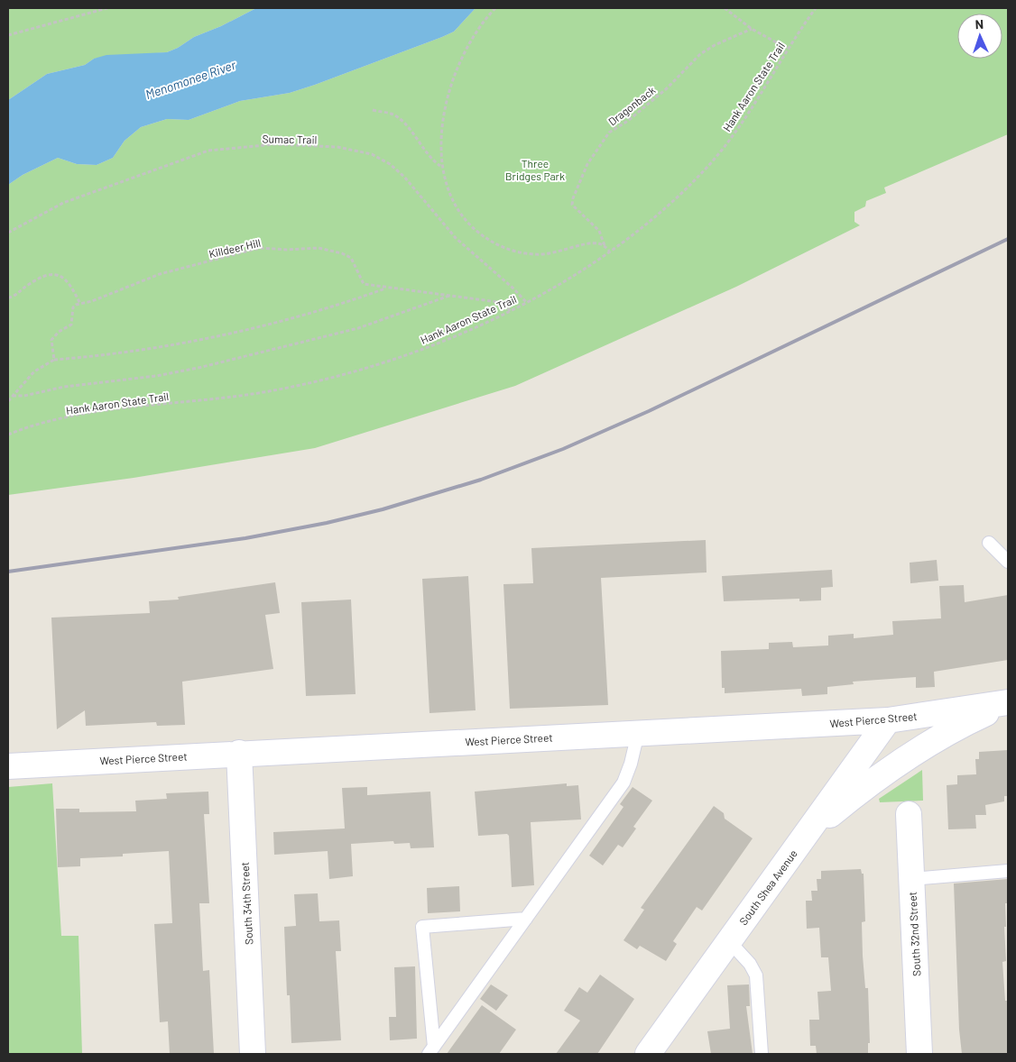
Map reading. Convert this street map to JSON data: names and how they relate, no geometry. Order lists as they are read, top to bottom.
{
  "streets": {
    "street": [
      "West Pierce Street",
      "South Shea Avenue",
      "South 34th Street",
      "South 32nd Street"
    ],
    "path": [
      "Hank Aaron State Trail",
      "Dragonback",
      "Sumac Trail",
      "Killdeer Hill"
    ]
  },
  "crossings": [
    ["Hank Aaron State Trail", "Sumac Trail"],
    ["Hank Aaron State Trail", "Killdeer Hill"],
    ["West Pierce Street", "South Shea Avenue"],
    ["West Pierce Street", "South 34th Street"]
  ],
  "water": ["Menomonee River"],
  "parks": ["Three Bridges Park"],
  "north": "top"
}
